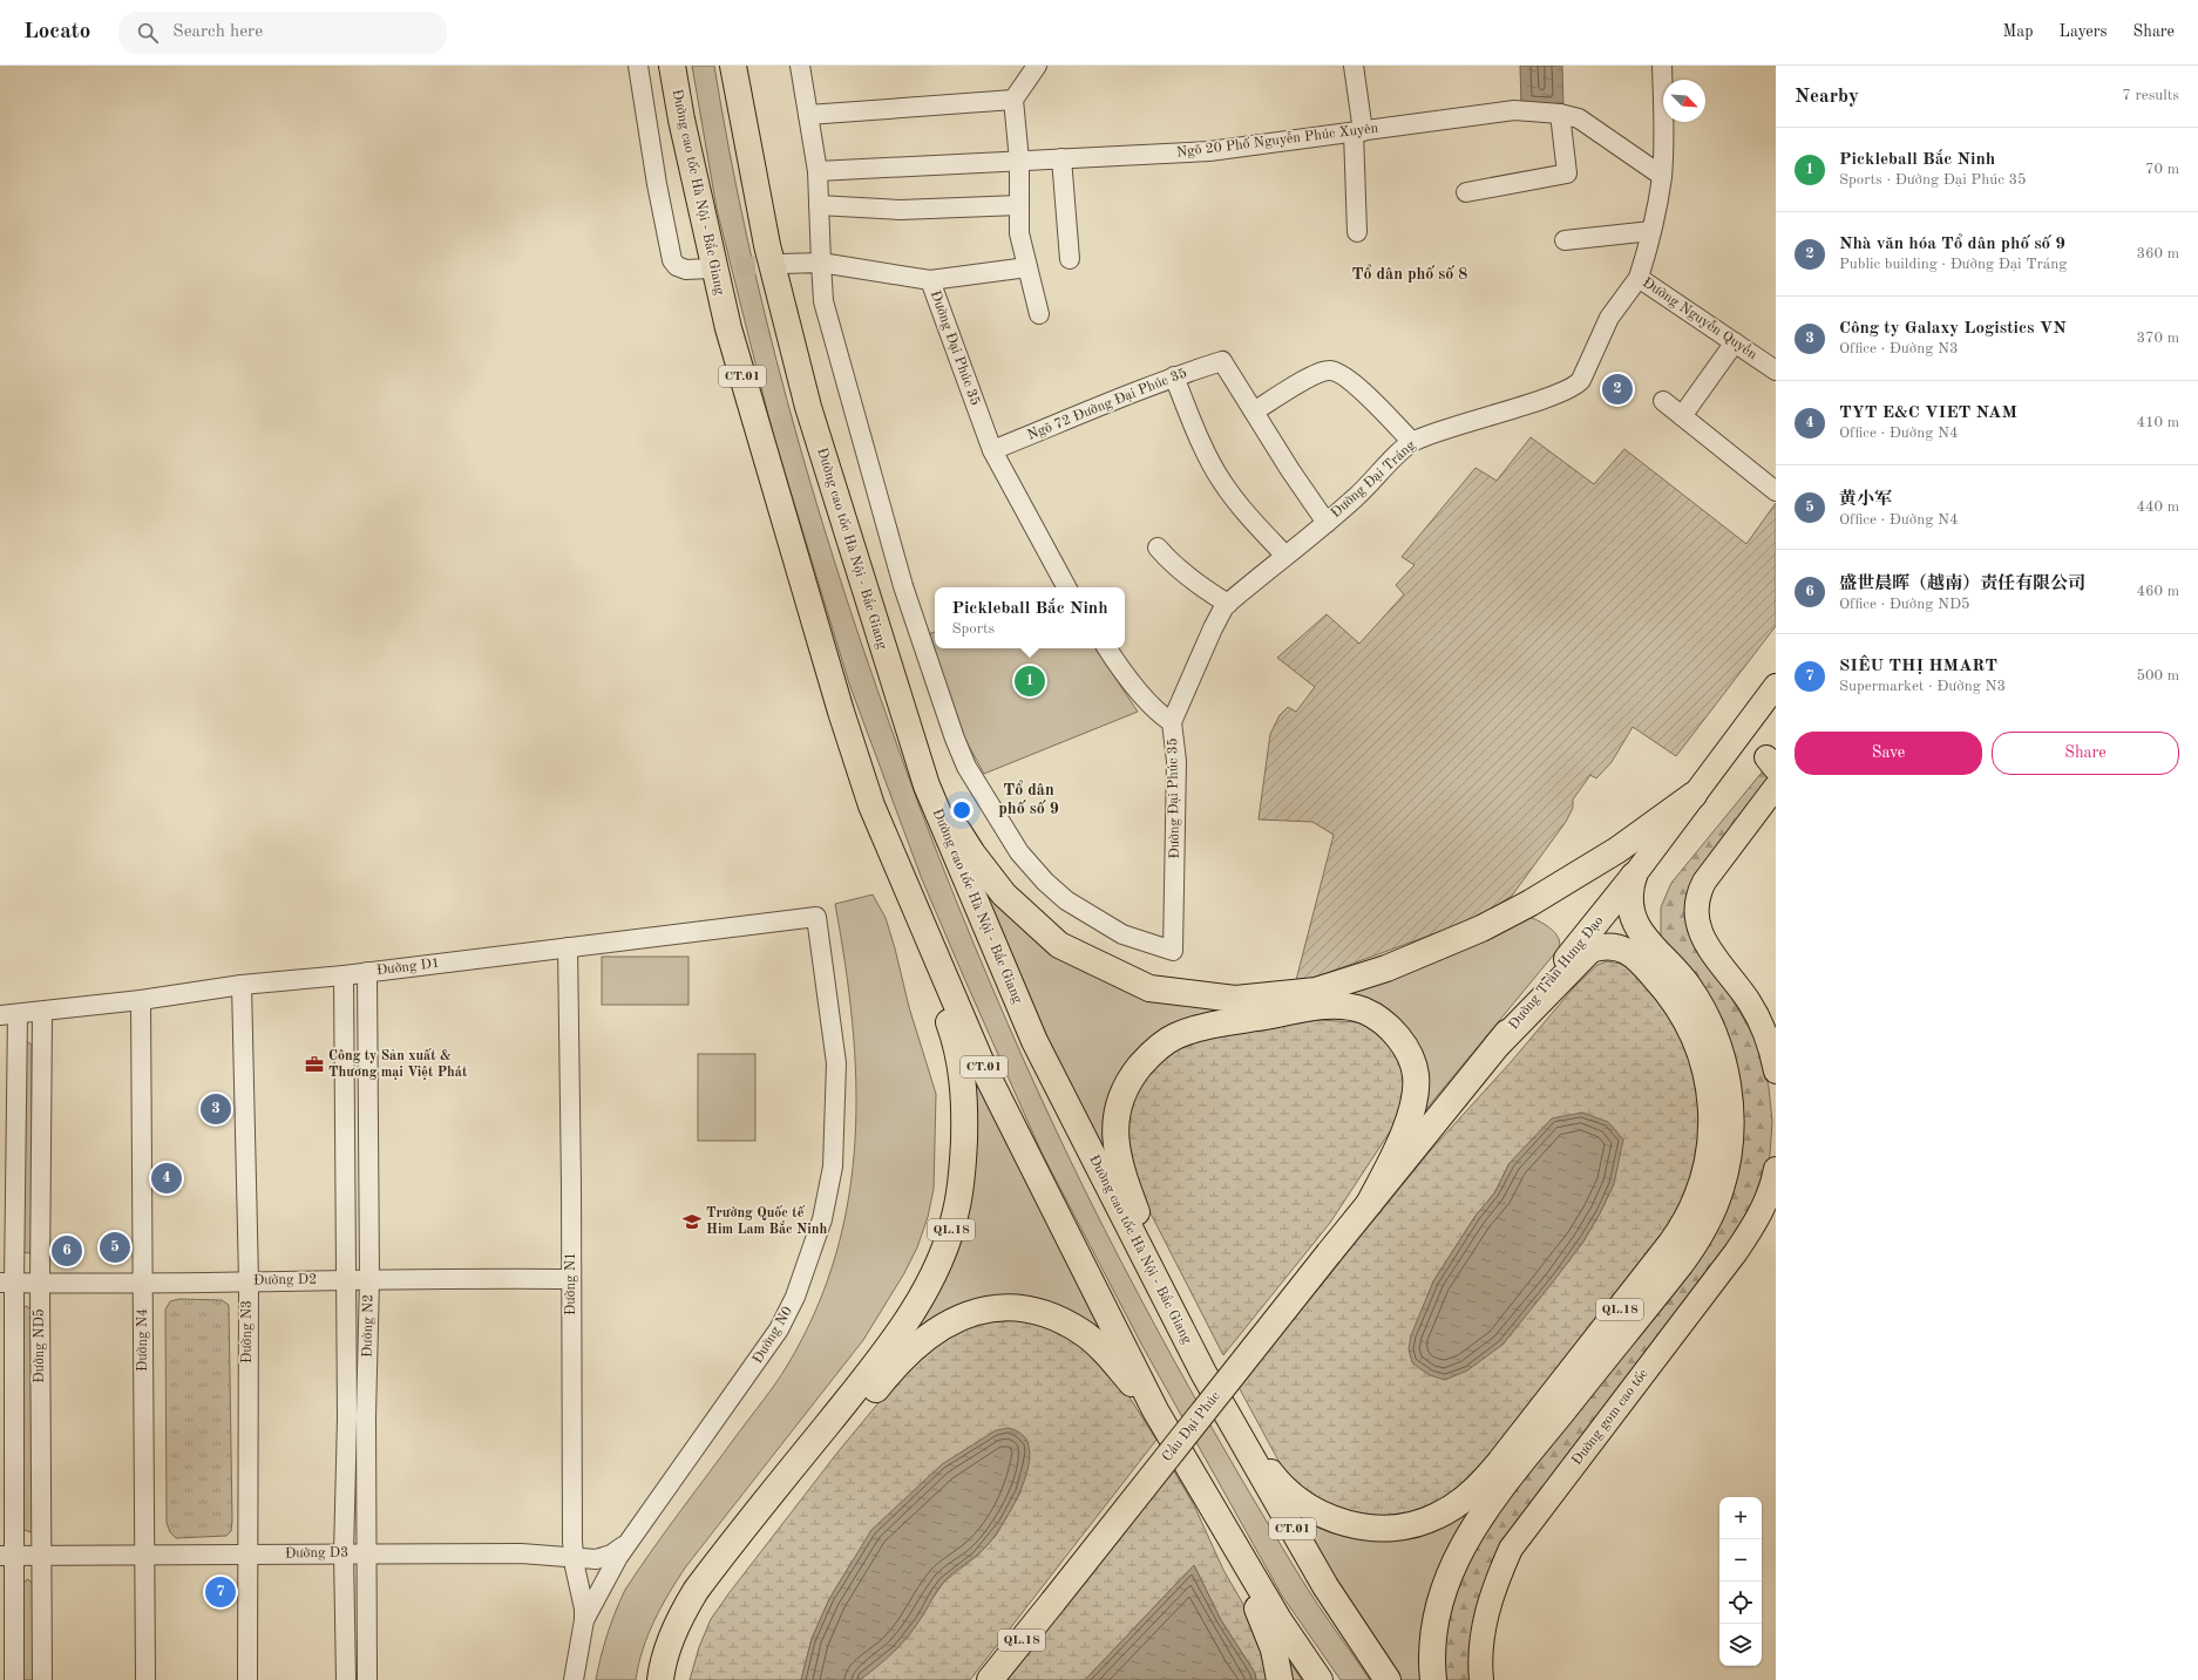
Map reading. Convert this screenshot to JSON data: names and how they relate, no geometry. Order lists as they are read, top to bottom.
{
  "streets": {
    "highway": [
      "Đường cao tốc Hà Nội - Bắc Giang",
      "CT.01",
      "Đường Trần Hưng Đạo",
      "QL.18",
      "Cầu Đại Phúc"
    ],
    "main road": ["Đường gom cao tốc"],
    "street": [
      "Ngõ 20 Phố Nguyễn Phúc Xuyên",
      "Đường Nguyễn Quyền",
      "Đường Đại Phúc 35",
      "Ngõ 72 Đường Đại Phúc 35",
      "Đường Đại Tráng",
      "Đường D1",
      "Đường D2",
      "Đường N1",
      "Đường N2",
      "Đường N3",
      "Đường N0",
      "Đường N4",
      "Đường ND5",
      "Đường D3"
    ]
  },
  "crossings": [
    ["Ngõ 20 Phố Nguyễn Phúc Xuyên", "Đường Nguyễn Quyền"],
    ["Đường cao tốc Hà Nội - Bắc Giang", "QL.18"],
    ["Đường Nguyễn Quyền", "Đường Đại Tráng"],
    ["Đường Đại Phúc 35", "Ngõ 72 Đường Đại Phúc 35"],
    ["Đường Đại Phúc 35", "Đường Đại Tráng"],
    ["Đường D1", "Đường N1"],
    ["Đường D1", "Đường N2"],
    ["Đường D1", "Đường N3"],
    ["Đường D1", "Đường N0"],
    ["Đường D1", "Đường N4"],
    ["Đường D1", "Đường ND5"],
    ["Đường Trần Hưng Đạo", "QL.18"],
    ["Đường Trần Hưng Đạo", "Cầu Đại Phúc"],
    ["Đường D2", "Đường N1"],
    ["Đường D2", "Đường N2"],
    ["Đường D2", "Đường N3"],
    ["Đường D2", "Đường N4"],
    ["Đường D2", "Đường ND5"],
    ["Đường N1", "Đường N0"],
    ["Đường N1", "Đường D3"],
    ["Đường N2", "Đường D3"],
    ["Đường N3", "Đường D3"],
    ["Đường N0", "Đường D3"],
    ["Đường N4", "Đường D3"],
    ["Đường ND5", "Đường D3"]
  ],
  "districts": ["Tổ dân phố số 8", "Tổ dân phố số 9"],
  "places": {
    "office": ["Công ty Sản xuất & Thương mại Việt Phát"],
    "school or university": ["Trường Quốc tế Him Lam Bắc Ninh"]
  },
  "north": "bottom right",
  "page": {
    "header": "Locato",
    "search": "Search here",
    "nav": ["Map", "Layers", "Share"],
    "heading": ["Nearby", "7 results"],
    "list": [
      {
        "mark": "1",
        "name": "Pickleball Bắc Ninh",
        "note": "Sports · Đường Đại Phúc 35",
        "value": "70 m"
      },
      {
        "mark": "2",
        "name": "Nhà văn hóa Tổ dân phố số 9",
        "note": "Public building · Đường Đại Tráng",
        "value": "360 m"
      },
      {
        "mark": "3",
        "name": "Công ty Galaxy Logistics VN",
        "note": "Office · Đường N3",
        "value": "370 m"
      },
      {
        "mark": "4",
        "name": "TYT E&C VIET NAM",
        "note": "Office · Đường N4",
        "value": "410 m"
      },
      {
        "mark": "5",
        "name": "黄小军",
        "note": "Office · Đường N4",
        "value": "440 m"
      },
      {
        "mark": "6",
        "name": "盛世晨晖（越南）责任有限公司",
        "note": "Office · Đường ND5",
        "value": "460 m"
      },
      {
        "mark": "7",
        "name": "SIÊU THỊ HMART",
        "note": "Supermarket · Đường N3",
        "value": "500 m"
      }
    ],
    "pins": [
      "2",
      "1",
      "3",
      "4",
      "5",
      "6",
      "7"
    ],
    "popup": ["Pickleball Bắc Ninh", "Sports"],
    "buttons": ["Save", "Share"],
    "map_buttons": ["+", "−"]
  }
}
